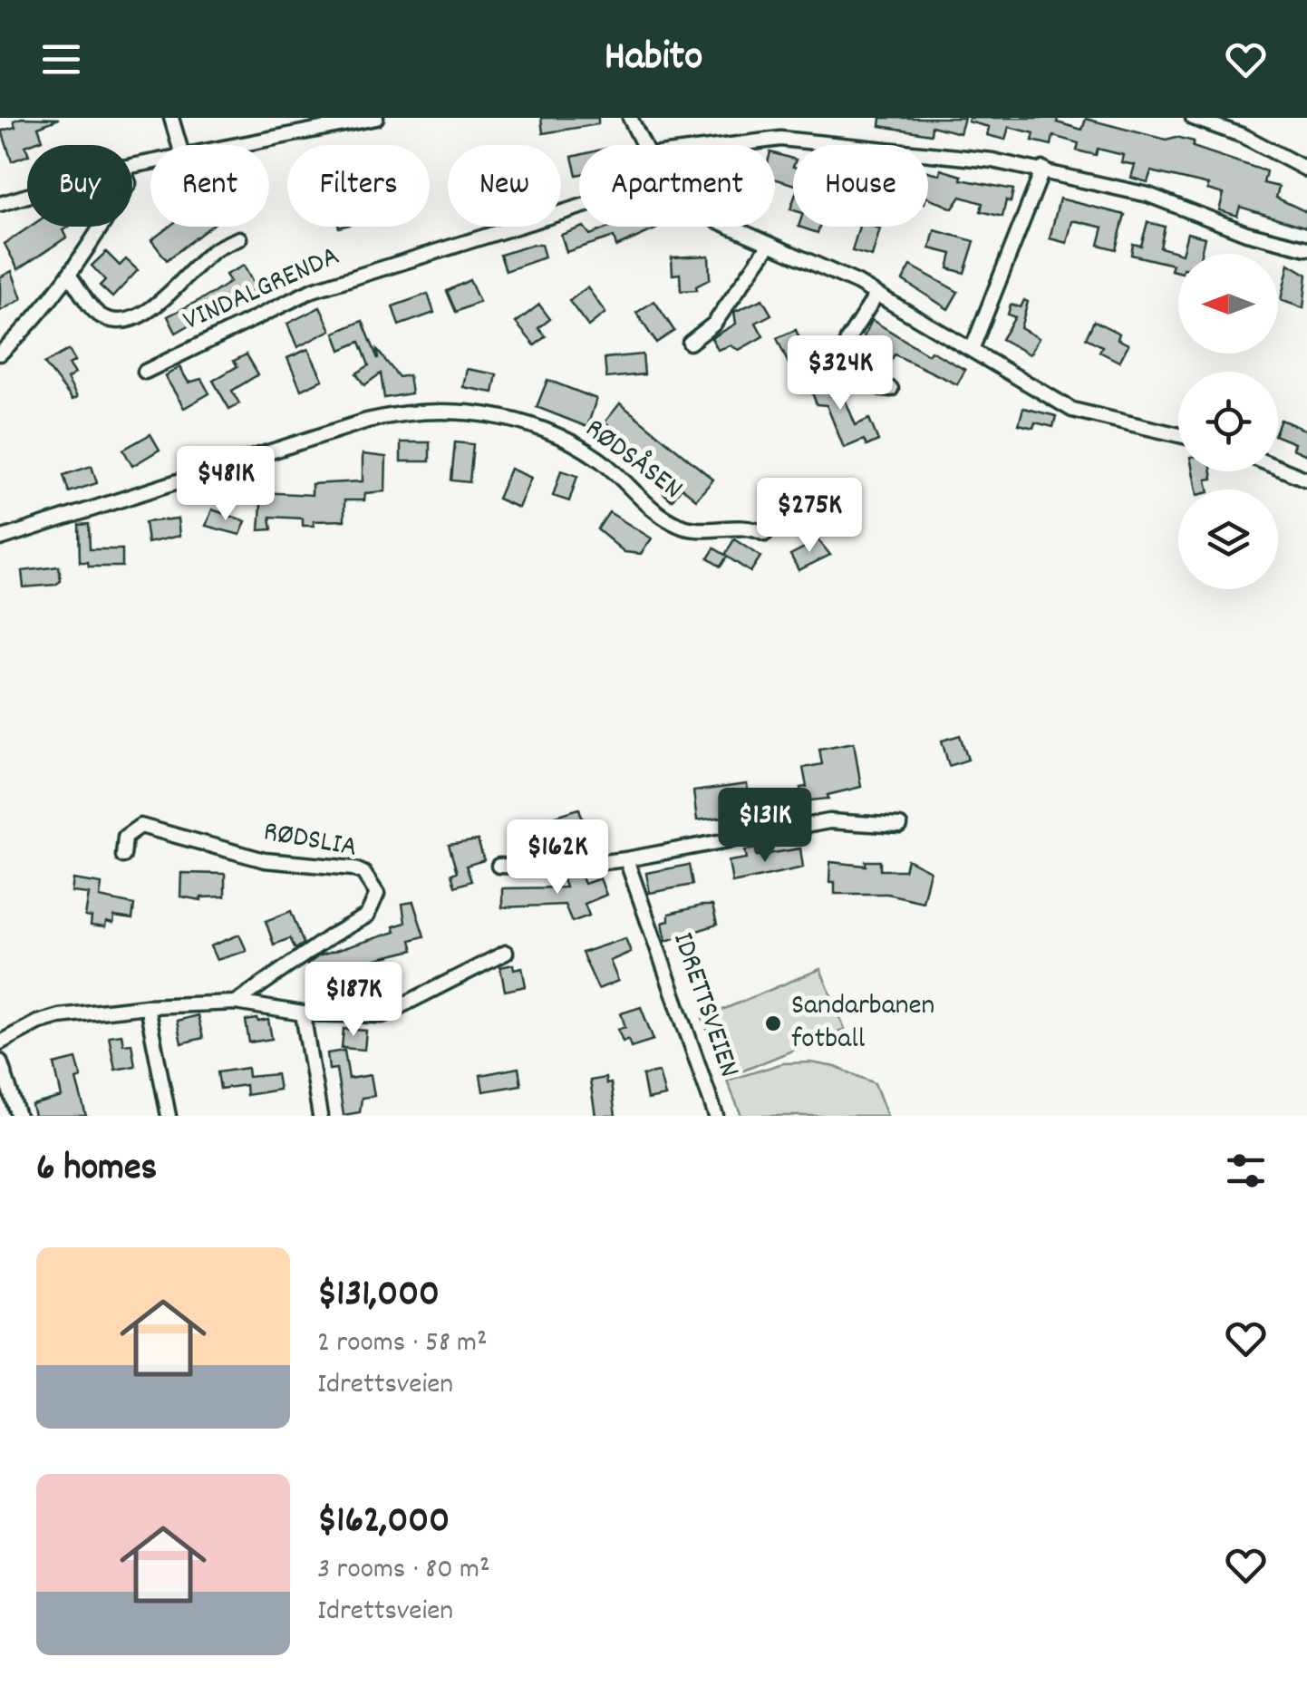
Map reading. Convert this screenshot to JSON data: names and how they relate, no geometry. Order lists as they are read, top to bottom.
{
  "streets": {
    "street": [
      "VINDALGRENDA",
      "RØDSÅSEN",
      "RØDSLIA",
      "IDRETTSVEIEN"
    ]
  },
  "places": ["Sandarbanen fotball"],
  "north": "left",
  "page": {
    "header": "Habito",
    "chip": [
      "Buy",
      "Rent",
      "Filters",
      "New",
      "Apartment",
      "House"
    ],
    "price": [
      "$324K",
      "$481K",
      "$275K",
      "$131K",
      "$162K",
      "$187K"
    ],
    "heading": "6 homes",
    "list": [
      {
        "name": "$131,000",
        "note": "2 rooms · 58 m² · Idrettsveien"
      },
      {
        "name": "$162,000",
        "note": "3 rooms · 80 m² · Idrettsveien"
      }
    ]
  }
}
